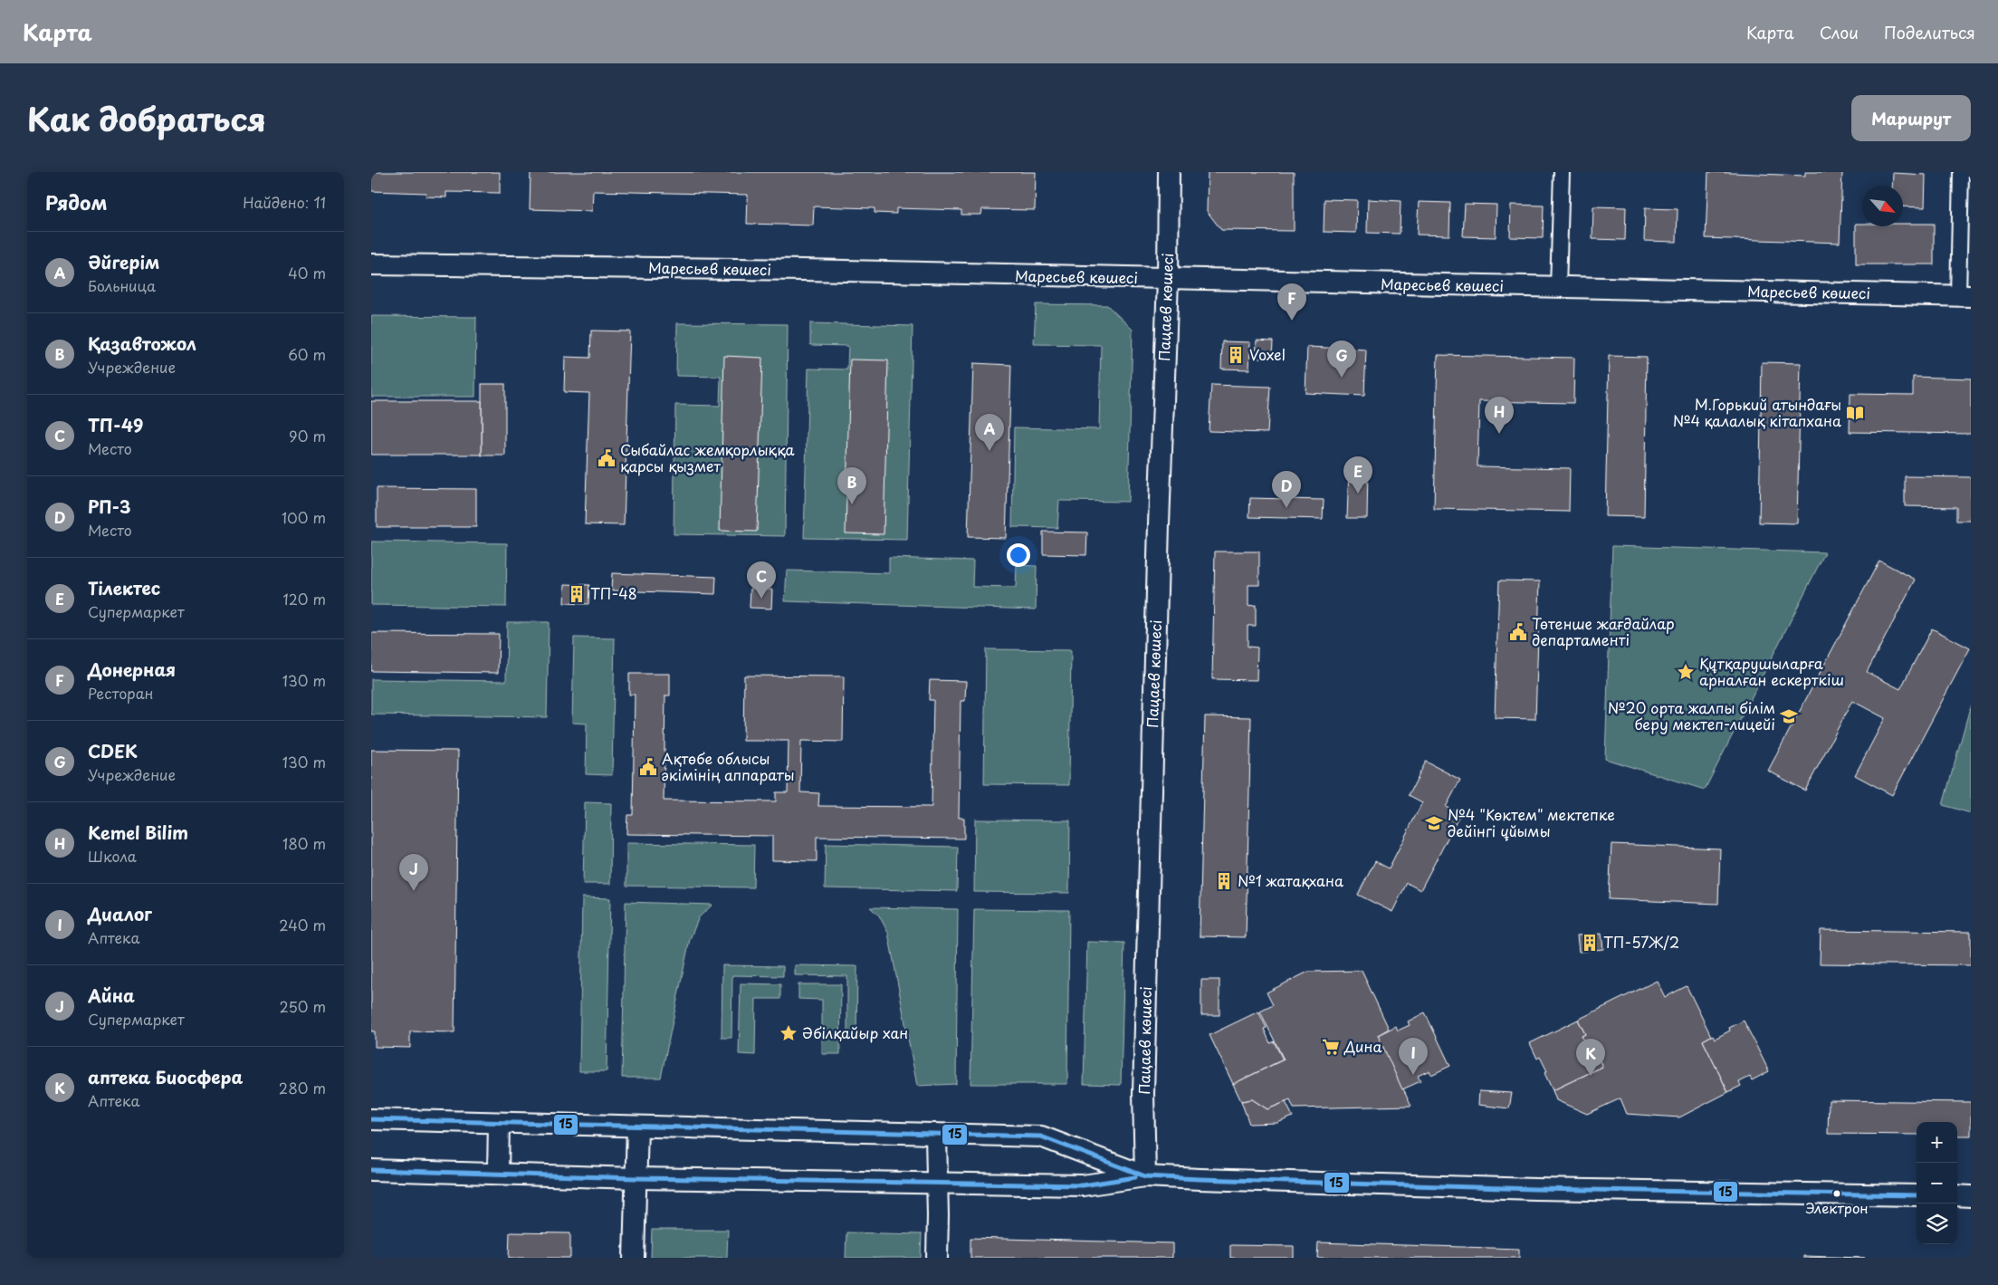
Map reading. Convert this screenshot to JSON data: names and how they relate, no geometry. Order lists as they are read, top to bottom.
{
  "streets": {
    "main road": ["Маресьев көшесі", "Пацаев көшесі"]
  },
  "crossings": [
    ["Маресьев көшесі", "Пацаев көшесі"]
  ],
  "places": {
    "building": [
      "Voxel",
      "ТП-48",
      "№1 жатақхана",
      "ТП-57Ж/2"
    ],
    "library": ["М.Горький атындағы №4 қалалық кітапхана"],
    "public building": ["Сыбайлас жемқорлыққа қарсы қызмет", "Төтенше жағдайлар департаменті", "Ақтөбе облысы әкімінің аппараты"],
    "place": ["Құтқарушыларға арналған ескерткіш", "Әбілқайыр хан"],
    "school or university": ["№20 орта жалпы білім беру мектеп-лицейі", "№4 \"Көктем\" мектепке дейінгі ұйымы"],
    "supermarket": ["Дина"],
    "other": ["Электрон"]
  },
  "lines": ["transit line 15"],
  "north": "bottom right",
  "page": {
    "header": "Карта",
    "nav": ["Карта", "Слои", "Поделиться"],
    "title": "Как добраться",
    "buttons": "Маршрут",
    "heading": ["Рядом", "Найдено: 11"],
    "list": [
      {
        "mark": "A",
        "name": "Әйгерім",
        "note": "Больница",
        "value": "40 m"
      },
      {
        "mark": "B",
        "name": "Қазавтожол",
        "note": "Учреждение",
        "value": "60 m"
      },
      {
        "mark": "C",
        "name": "ТП-49",
        "note": "Место",
        "value": "90 m"
      },
      {
        "mark": "D",
        "name": "РП-3",
        "note": "Место",
        "value": "100 m"
      },
      {
        "mark": "E",
        "name": "Тілектес",
        "note": "Супермаркет",
        "value": "120 m"
      },
      {
        "mark": "F",
        "name": "Донерная",
        "note": "Ресторан",
        "value": "130 m"
      },
      {
        "mark": "G",
        "name": "CDEK",
        "note": "Учреждение",
        "value": "130 m"
      },
      {
        "mark": "H",
        "name": "Kemel Bilim",
        "note": "Школа",
        "value": "180 m"
      },
      {
        "mark": "I",
        "name": "Диалог",
        "note": "Аптека",
        "value": "240 m"
      },
      {
        "mark": "J",
        "name": "Айна",
        "note": "Супермаркет",
        "value": "250 m"
      },
      {
        "mark": "K",
        "name": "аптека Биосфера",
        "note": "Аптека",
        "value": "280 m"
      }
    ],
    "pins": [
      "F",
      "G",
      "H",
      "A",
      "E",
      "B",
      "D",
      "C",
      "J",
      "I",
      "K"
    ],
    "map_buttons": ["+", "−"]
  }
}
